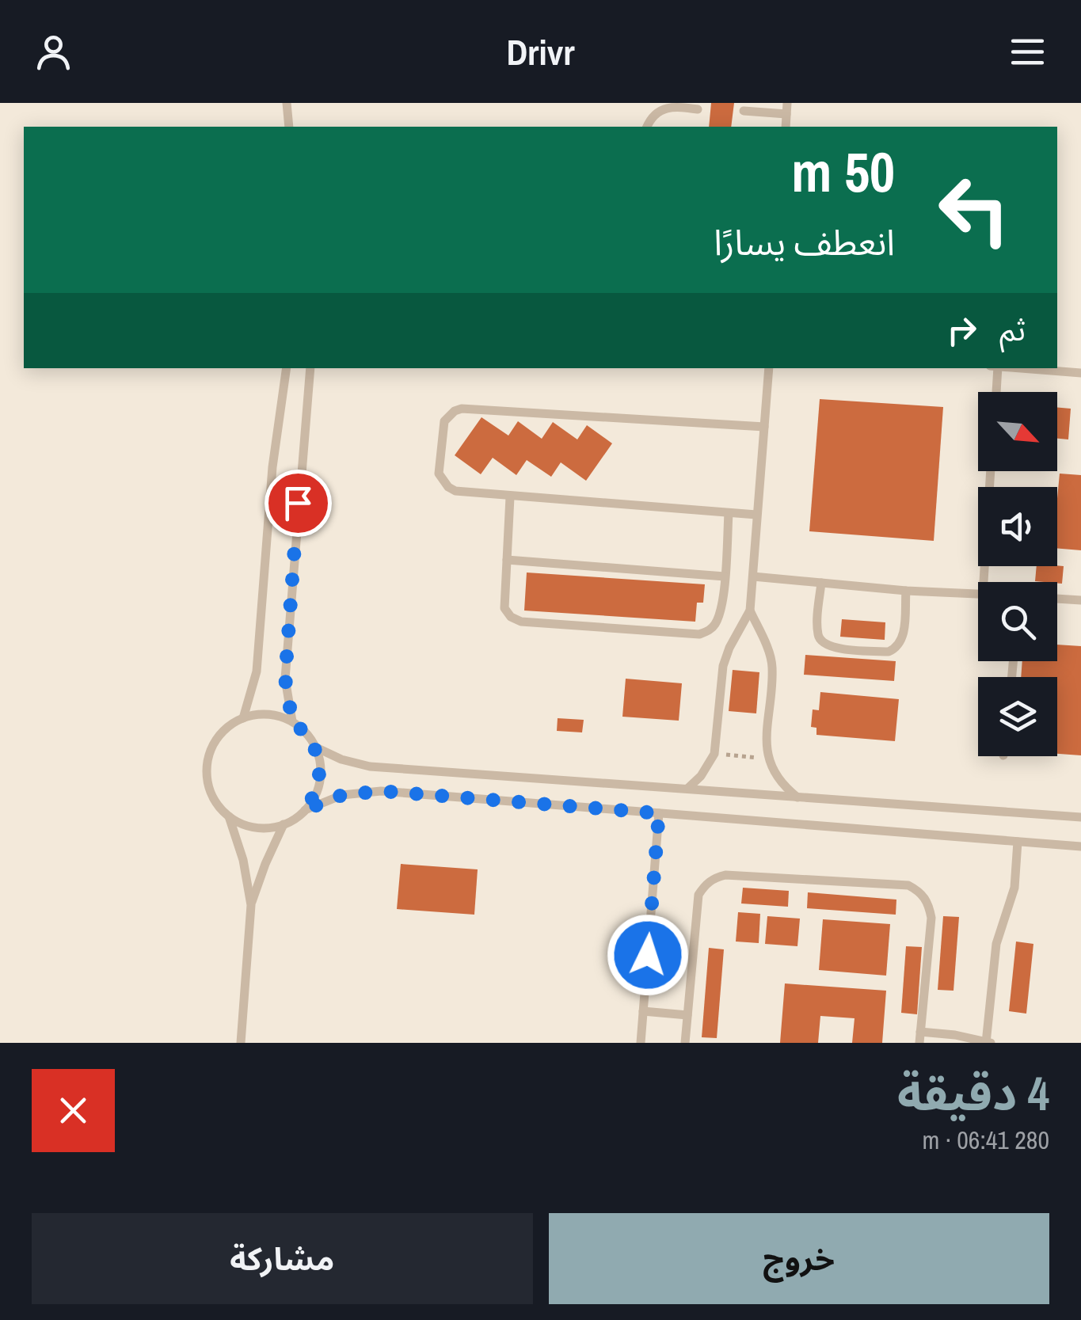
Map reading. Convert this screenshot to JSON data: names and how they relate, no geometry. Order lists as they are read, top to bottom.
{
  "north": "bottom right",
  "page": {
    "header": "Drivr",
    "turn": ["50 m", "انعطف يسارًا"],
    "then": "ثم",
    "heading": ["4 دقيقة", "280 m · 06:41"],
    "buttons": ["خروج", "مشاركة"]
  }
}
